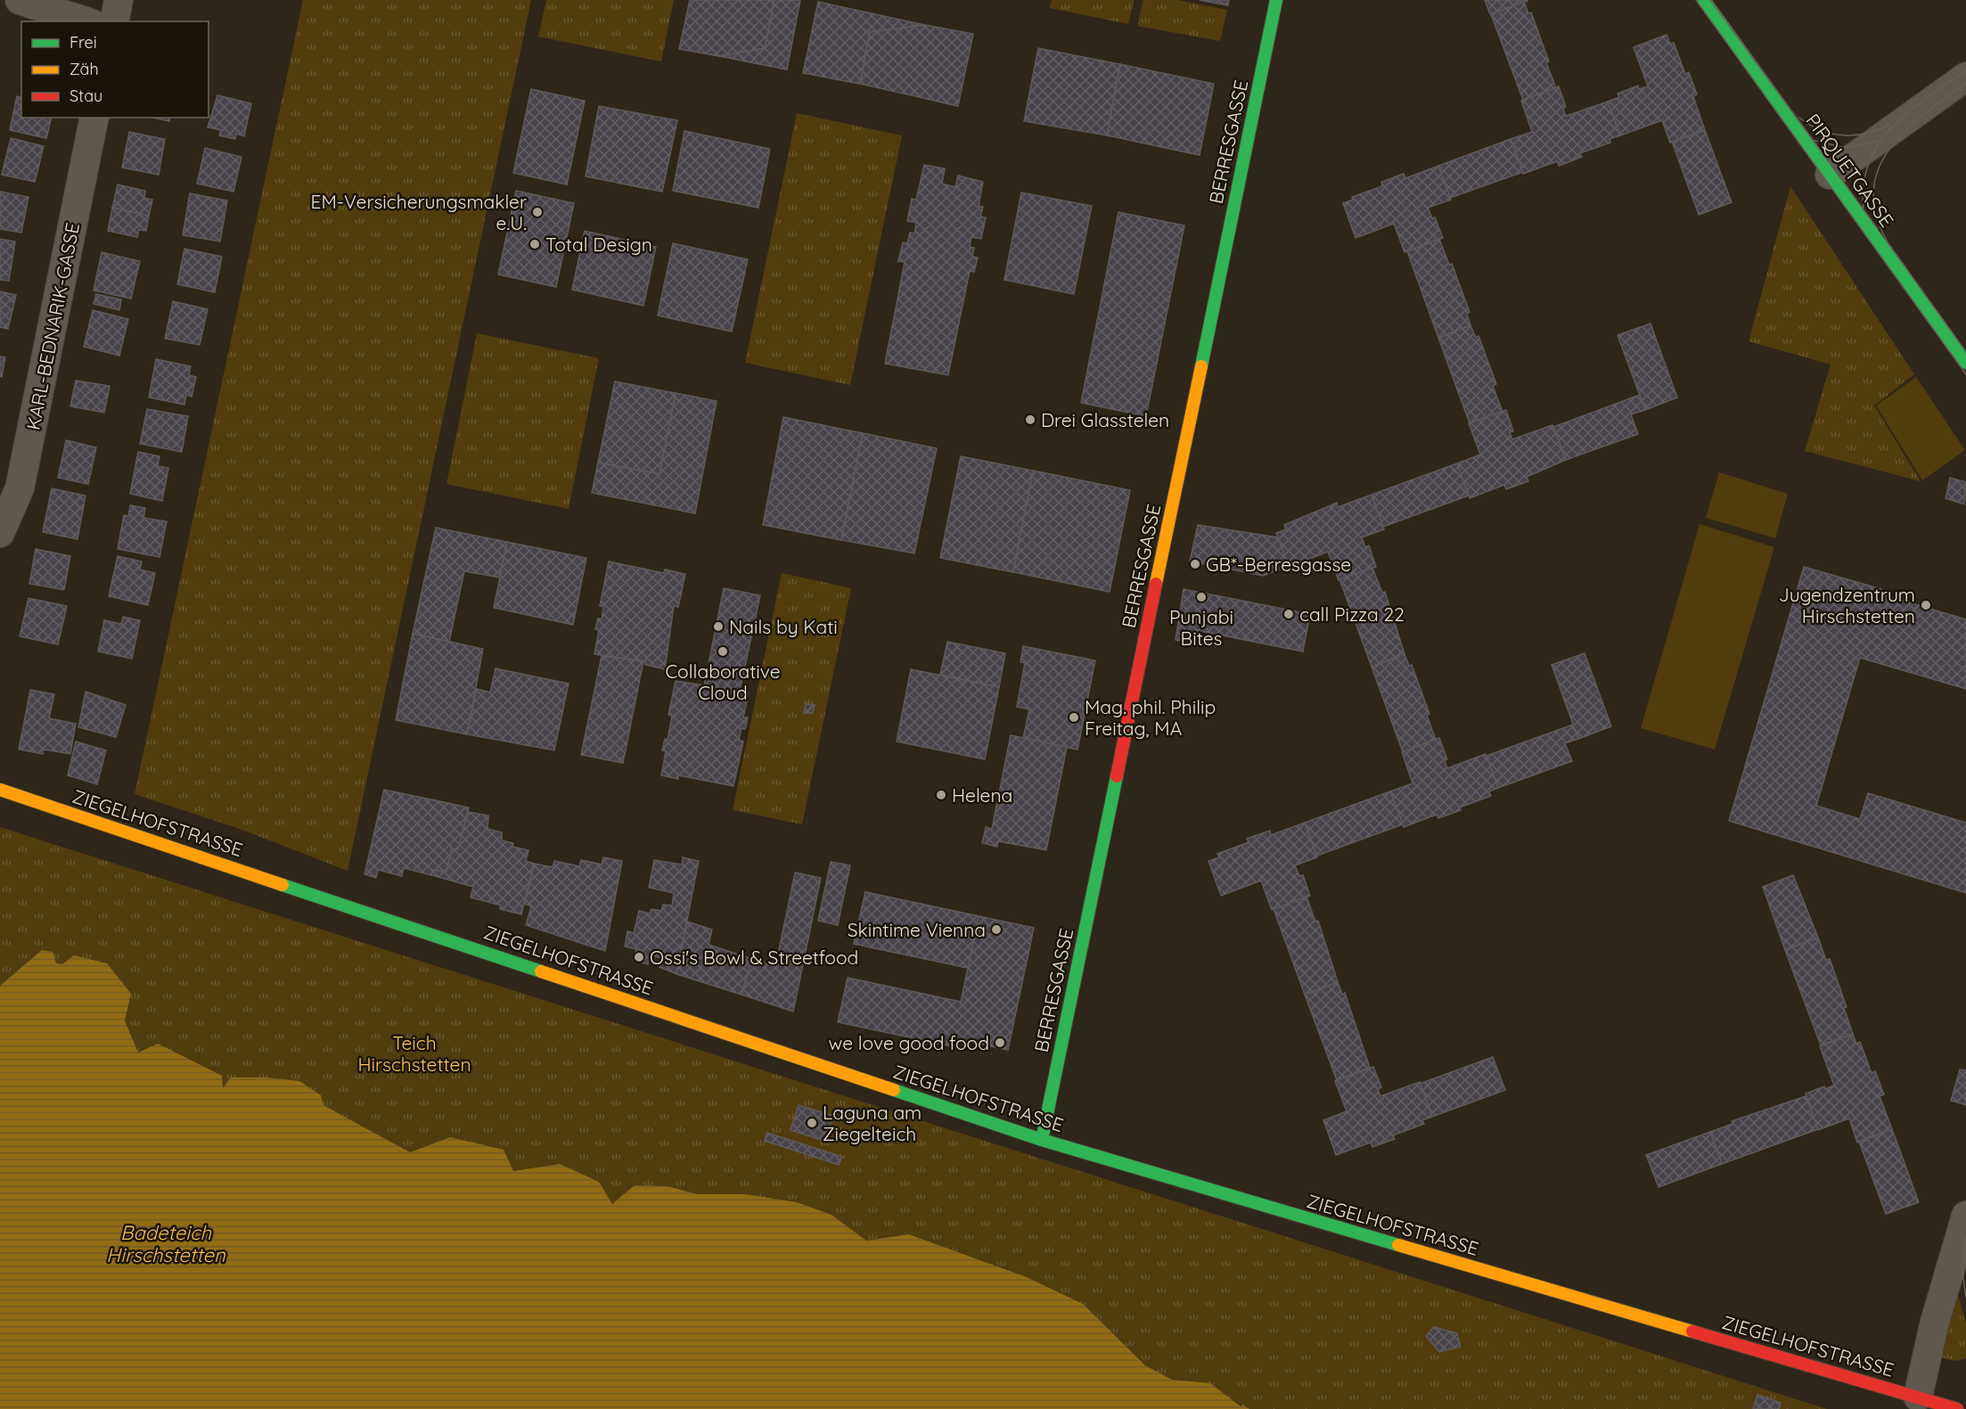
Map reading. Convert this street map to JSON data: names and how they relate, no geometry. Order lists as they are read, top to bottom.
{
  "streets": {
    "street": [
      "BERRESGASSE",
      "PIRQUETGASSE",
      "KARL-BEDNARIK-GASSE",
      "ZIEGELHOFSTRASSE"
    ]
  },
  "crossings": [
    ["BERRESGASSE", "ZIEGELHOFSTRASSE"]
  ],
  "water": ["Badeteich Hirschstetten"],
  "parks": ["Teich Hirschstetten"],
  "places": [
    "EM-Versicherungsmakler e.U.",
    "Total Design",
    "Drei Glasstelen",
    "GB*-Berresgasse",
    "Punjabi Bites",
    "Jugendzentrum Hirschstetten",
    "call Pizza 22",
    "Nails by Kati",
    "Collaborative Cloud",
    "Mag. phil. Philip Freitag, MA",
    "Helena",
    "Skintime Vienna",
    "Ossi's Bowl & Streetfood",
    "we love good food",
    "Laguna am Ziegelteich"
  ],
  "legend": ["Frei", "Zäh", "Stau"]
}
